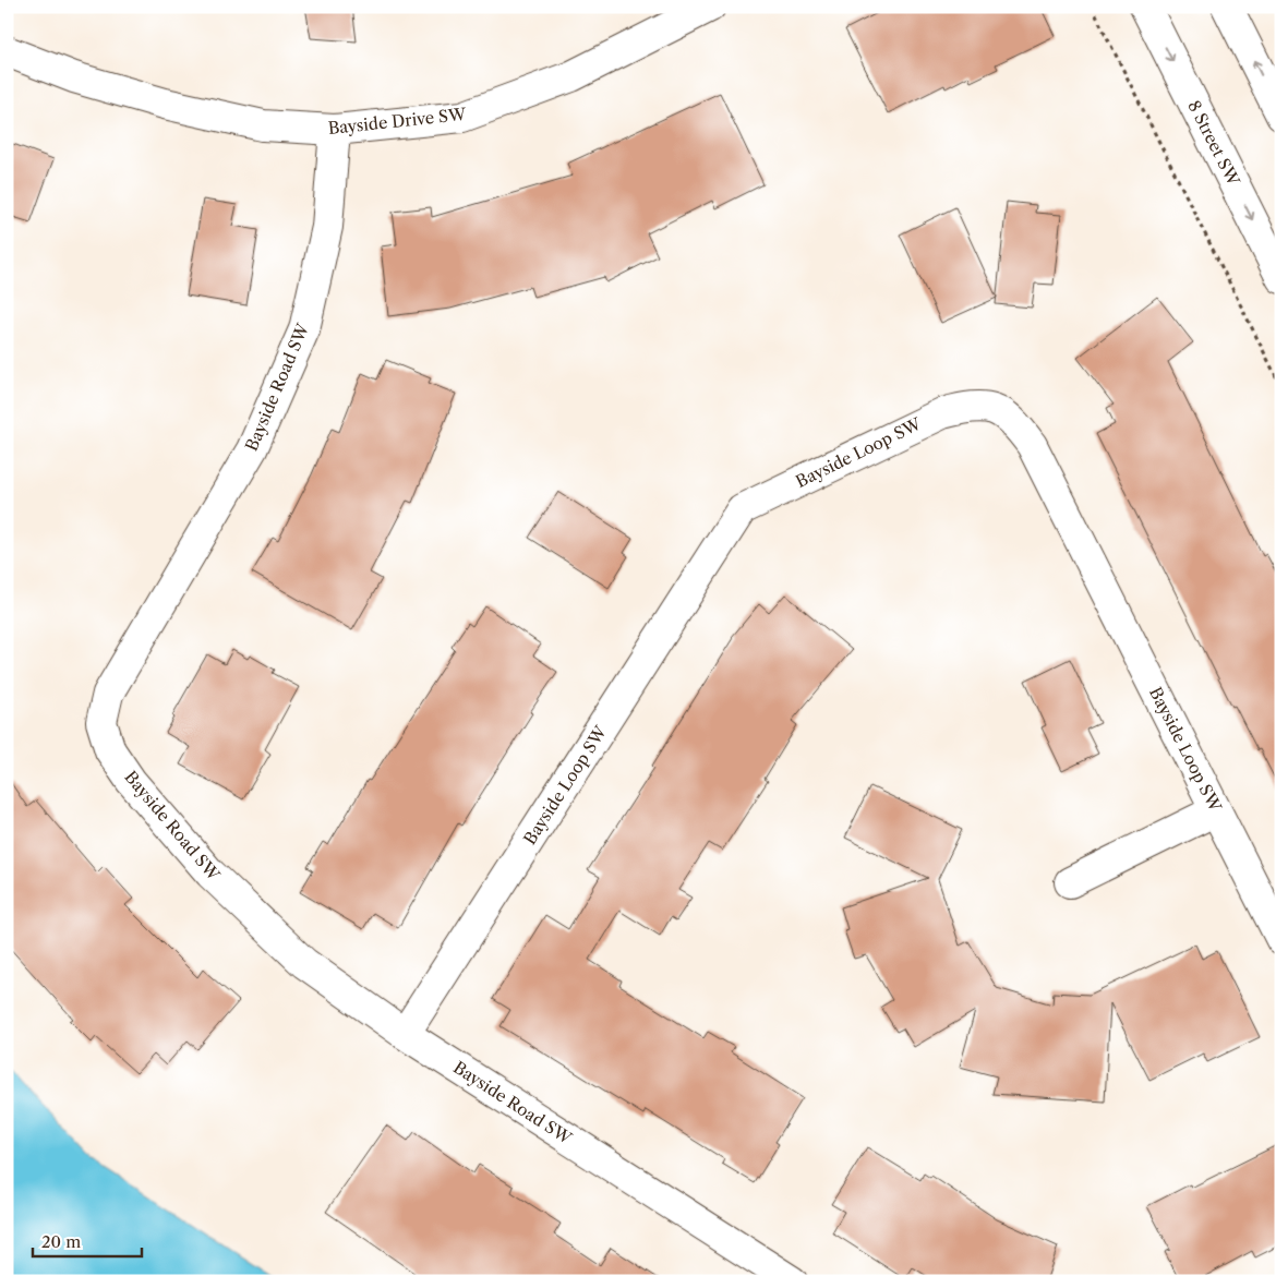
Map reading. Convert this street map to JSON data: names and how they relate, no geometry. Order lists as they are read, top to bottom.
{
  "streets": {
    "street": [
      "Bayside Drive SW",
      "8 Street SW",
      "Bayside Road SW",
      "Bayside Loop SW"
    ]
  },
  "crossings": [
    ["Bayside Drive SW", "Bayside Road SW"],
    ["Bayside Road SW", "Bayside Loop SW"]
  ],
  "scale_bar": "20 m"
}
